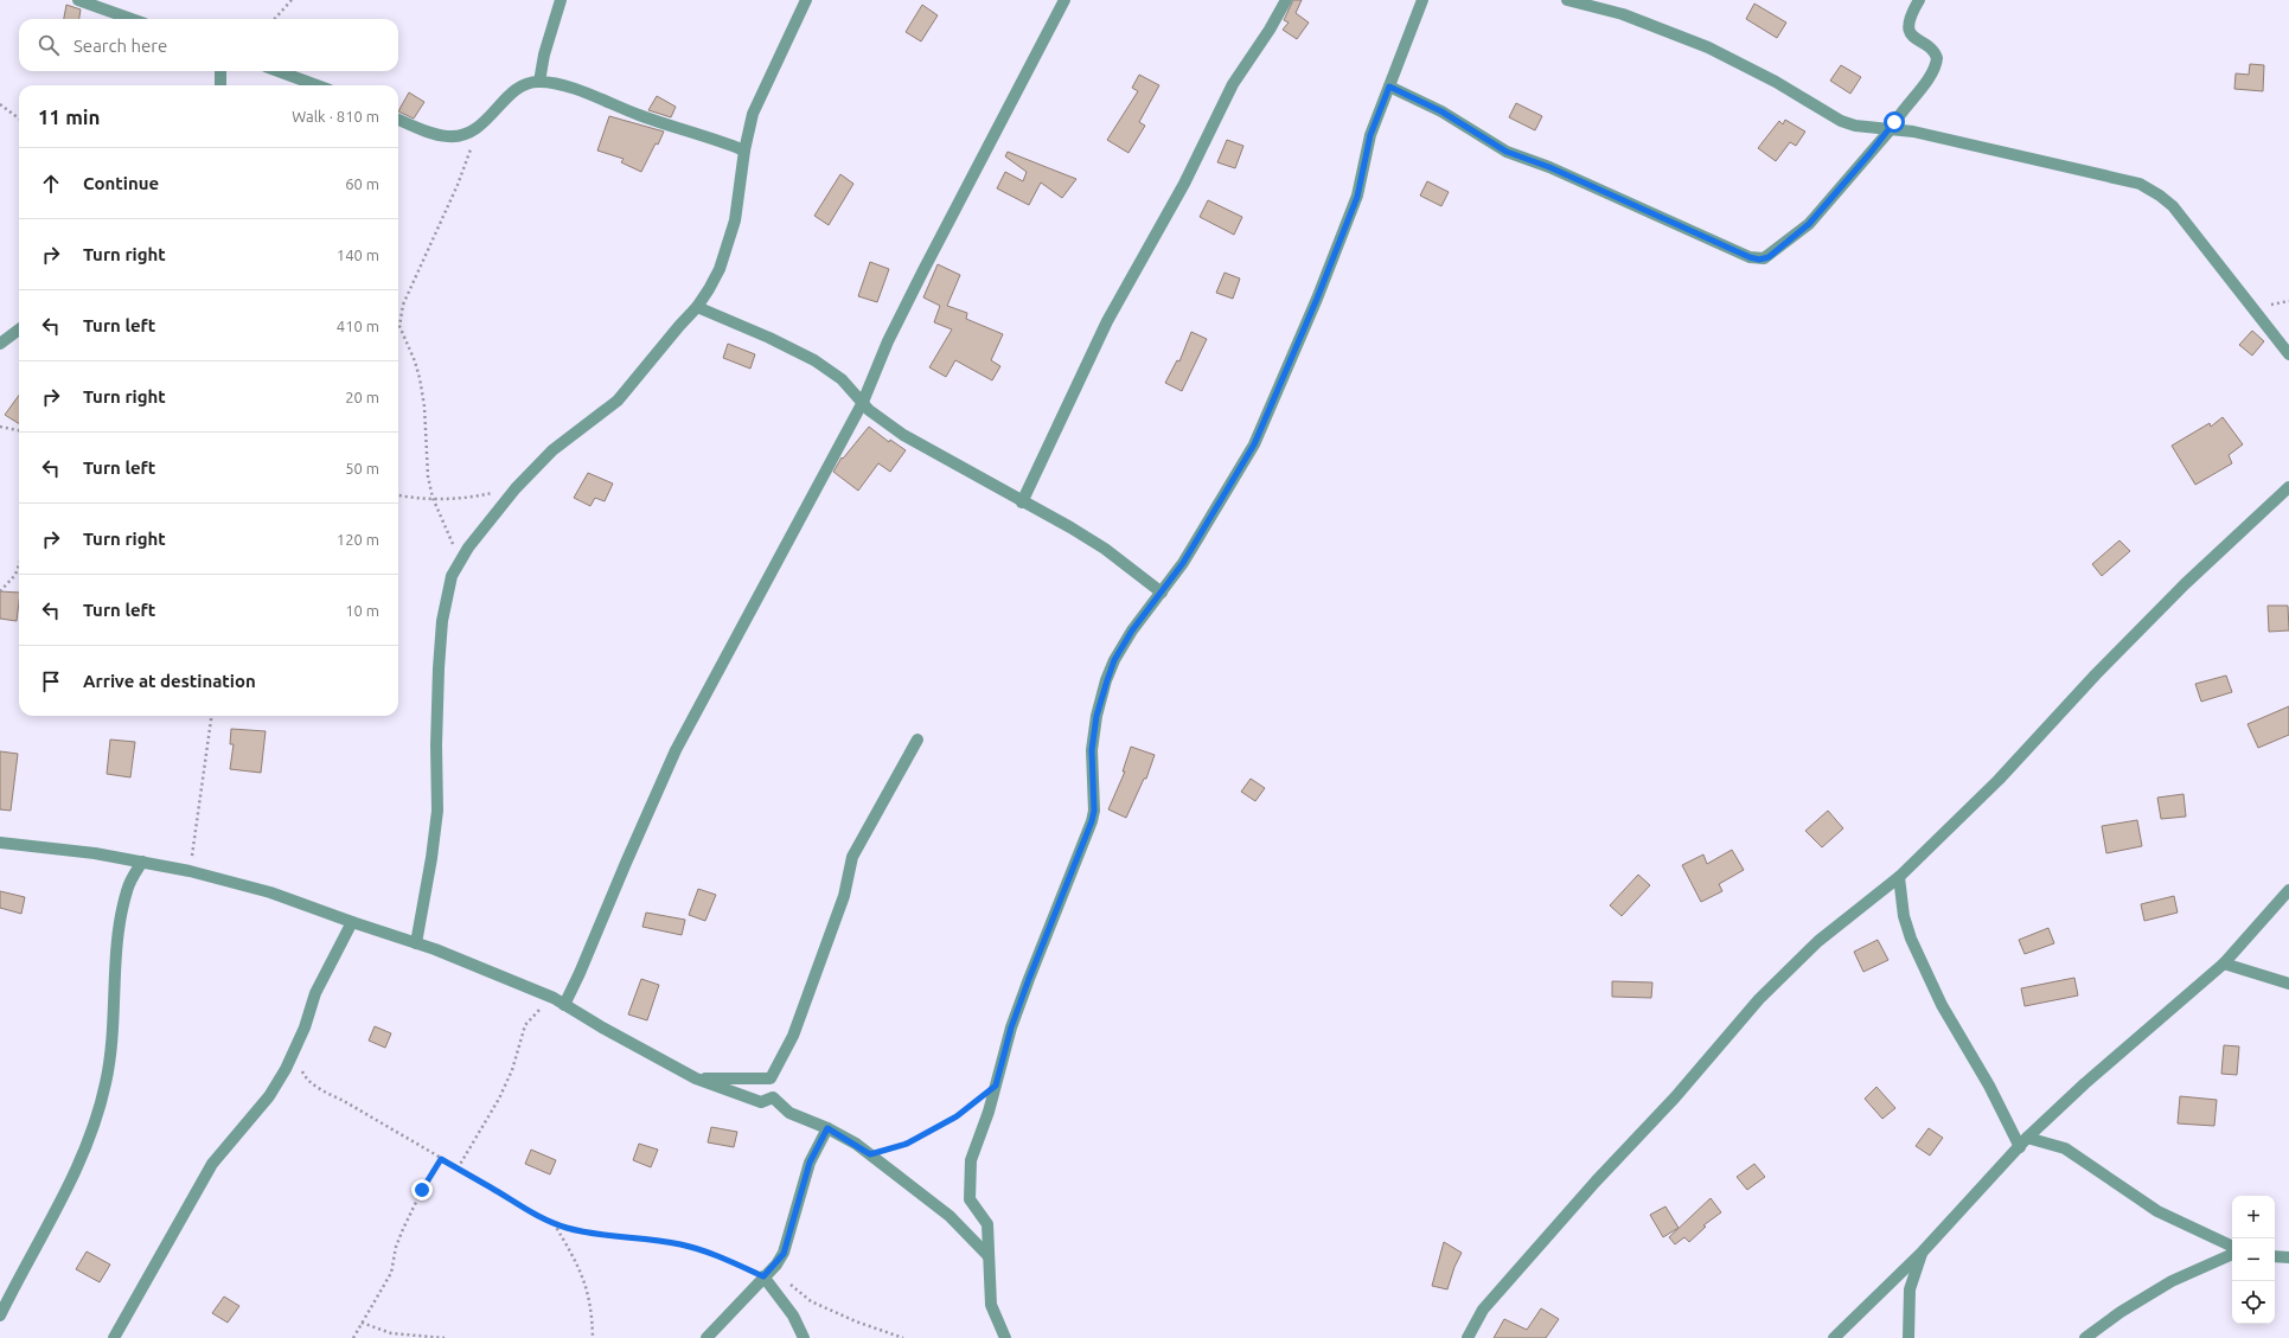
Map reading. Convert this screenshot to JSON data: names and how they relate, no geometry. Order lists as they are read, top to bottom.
{
  "page": {
    "search": "Search here",
    "heading": ["11 min", "Walk · 810 m"],
    "list": [
      ["Continue", "60 m"],
      ["Turn right", "140 m"],
      ["Turn left", "410 m"],
      ["Turn right", "20 m"],
      ["Turn left", "50 m"],
      ["Turn right", "120 m"],
      ["Turn left", "10 m"],
      "Arrive at destination"
    ],
    "map_buttons": ["+", "−"]
  }
}
